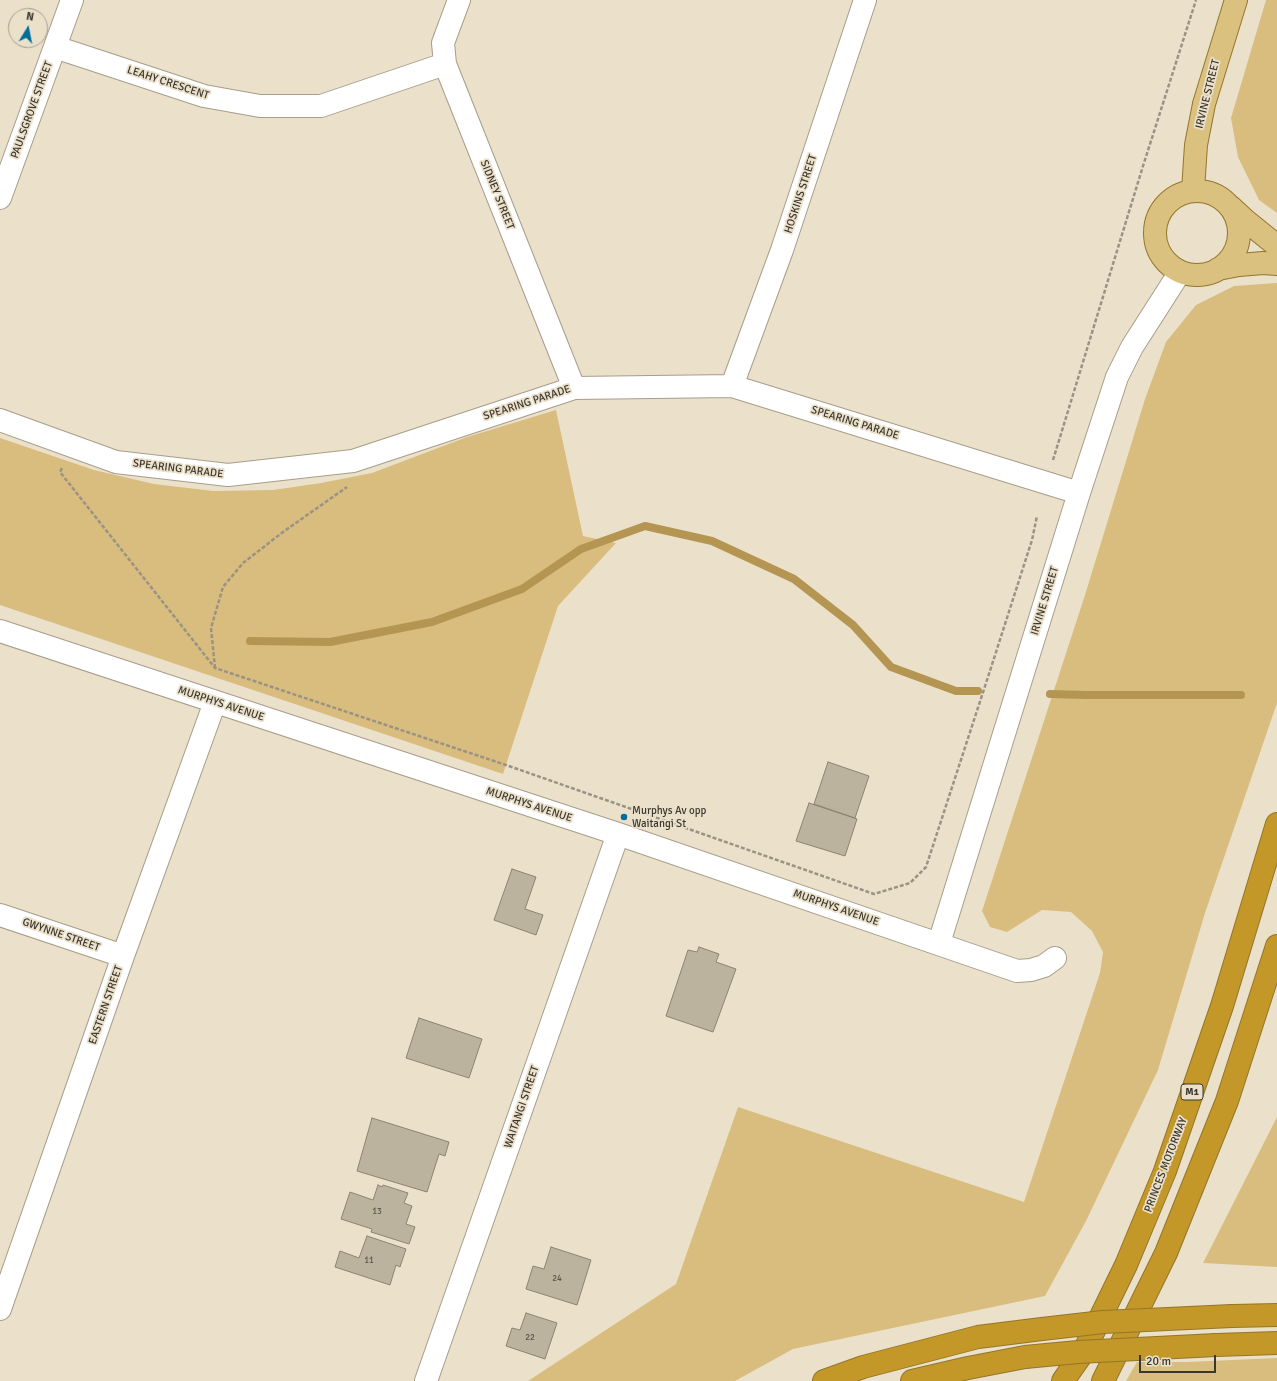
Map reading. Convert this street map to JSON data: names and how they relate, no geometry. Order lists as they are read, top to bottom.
{
  "streets": {
    "highway": ["M1", "PRINCES MOTORWAY"],
    "main road": ["IRVINE STREET"],
    "street": [
      "LEAHY CRESCENT",
      "PAULSGROVE STREET",
      "HOSKINS STREET",
      "SIDNEY STREET",
      "SPEARING PARADE",
      "MURPHYS AVENUE",
      "GWYNNE STREET",
      "EASTERN STREET",
      "WAITANGI STREET"
    ]
  },
  "crossings": [
    ["LEAHY CRESCENT", "PAULSGROVE STREET"],
    ["LEAHY CRESCENT", "SIDNEY STREET"],
    ["IRVINE STREET", "SPEARING PARADE"],
    ["IRVINE STREET", "MURPHYS AVENUE"],
    ["HOSKINS STREET", "SPEARING PARADE"],
    ["SIDNEY STREET", "SPEARING PARADE"],
    ["MURPHYS AVENUE", "EASTERN STREET"],
    ["MURPHYS AVENUE", "WAITANGI STREET"],
    ["GWYNNE STREET", "EASTERN STREET"]
  ],
  "places": ["Murphys Av opp Waitangi St"],
  "house_numbers": [
    "13",
    "11",
    "24",
    "22"
  ],
  "scale_bar": "20 m",
  "north": "top"
}
